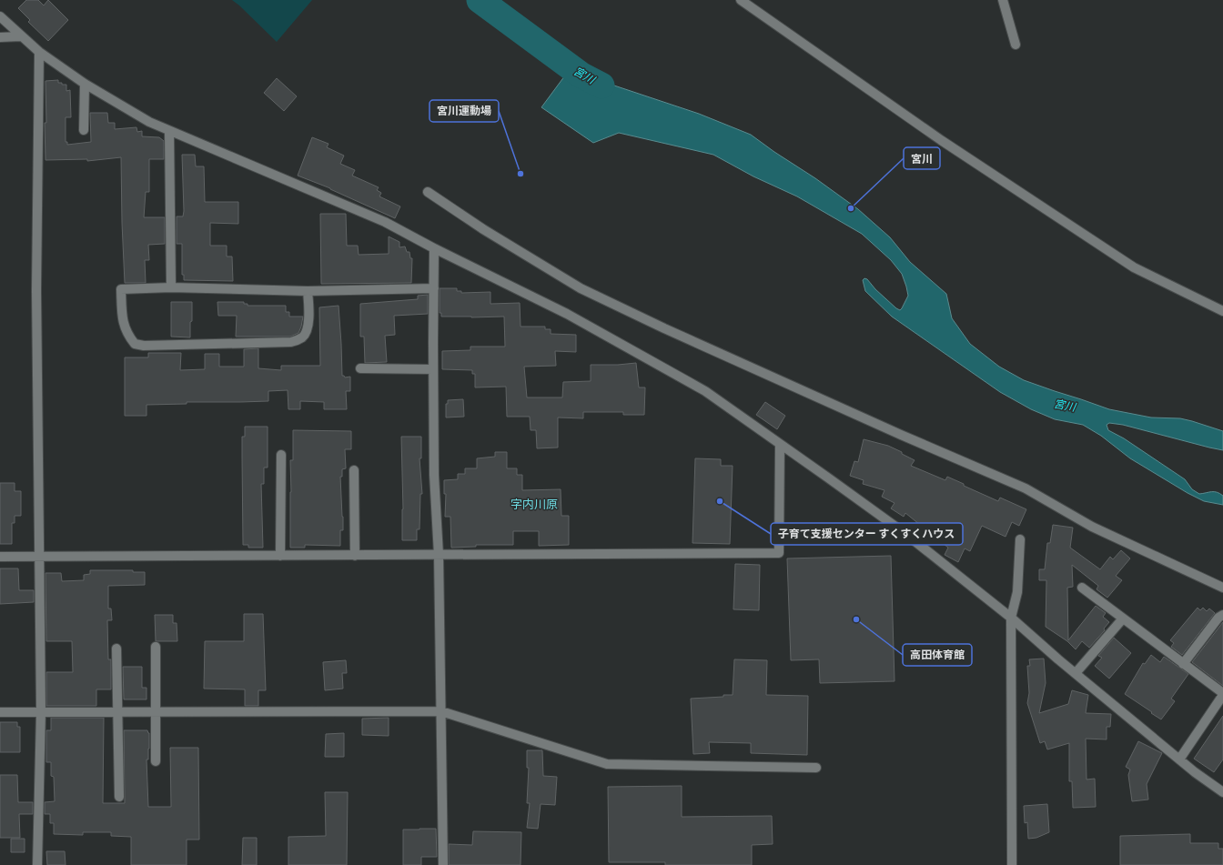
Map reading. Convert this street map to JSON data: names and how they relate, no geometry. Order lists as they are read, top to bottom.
{
  "districts": ["字内川原"],
  "water": ["宮川"],
  "places": [
    "宮川運動場",
    "宮川",
    "子育て支援センター すくすくハウス",
    "高田体育館"
  ]
}
